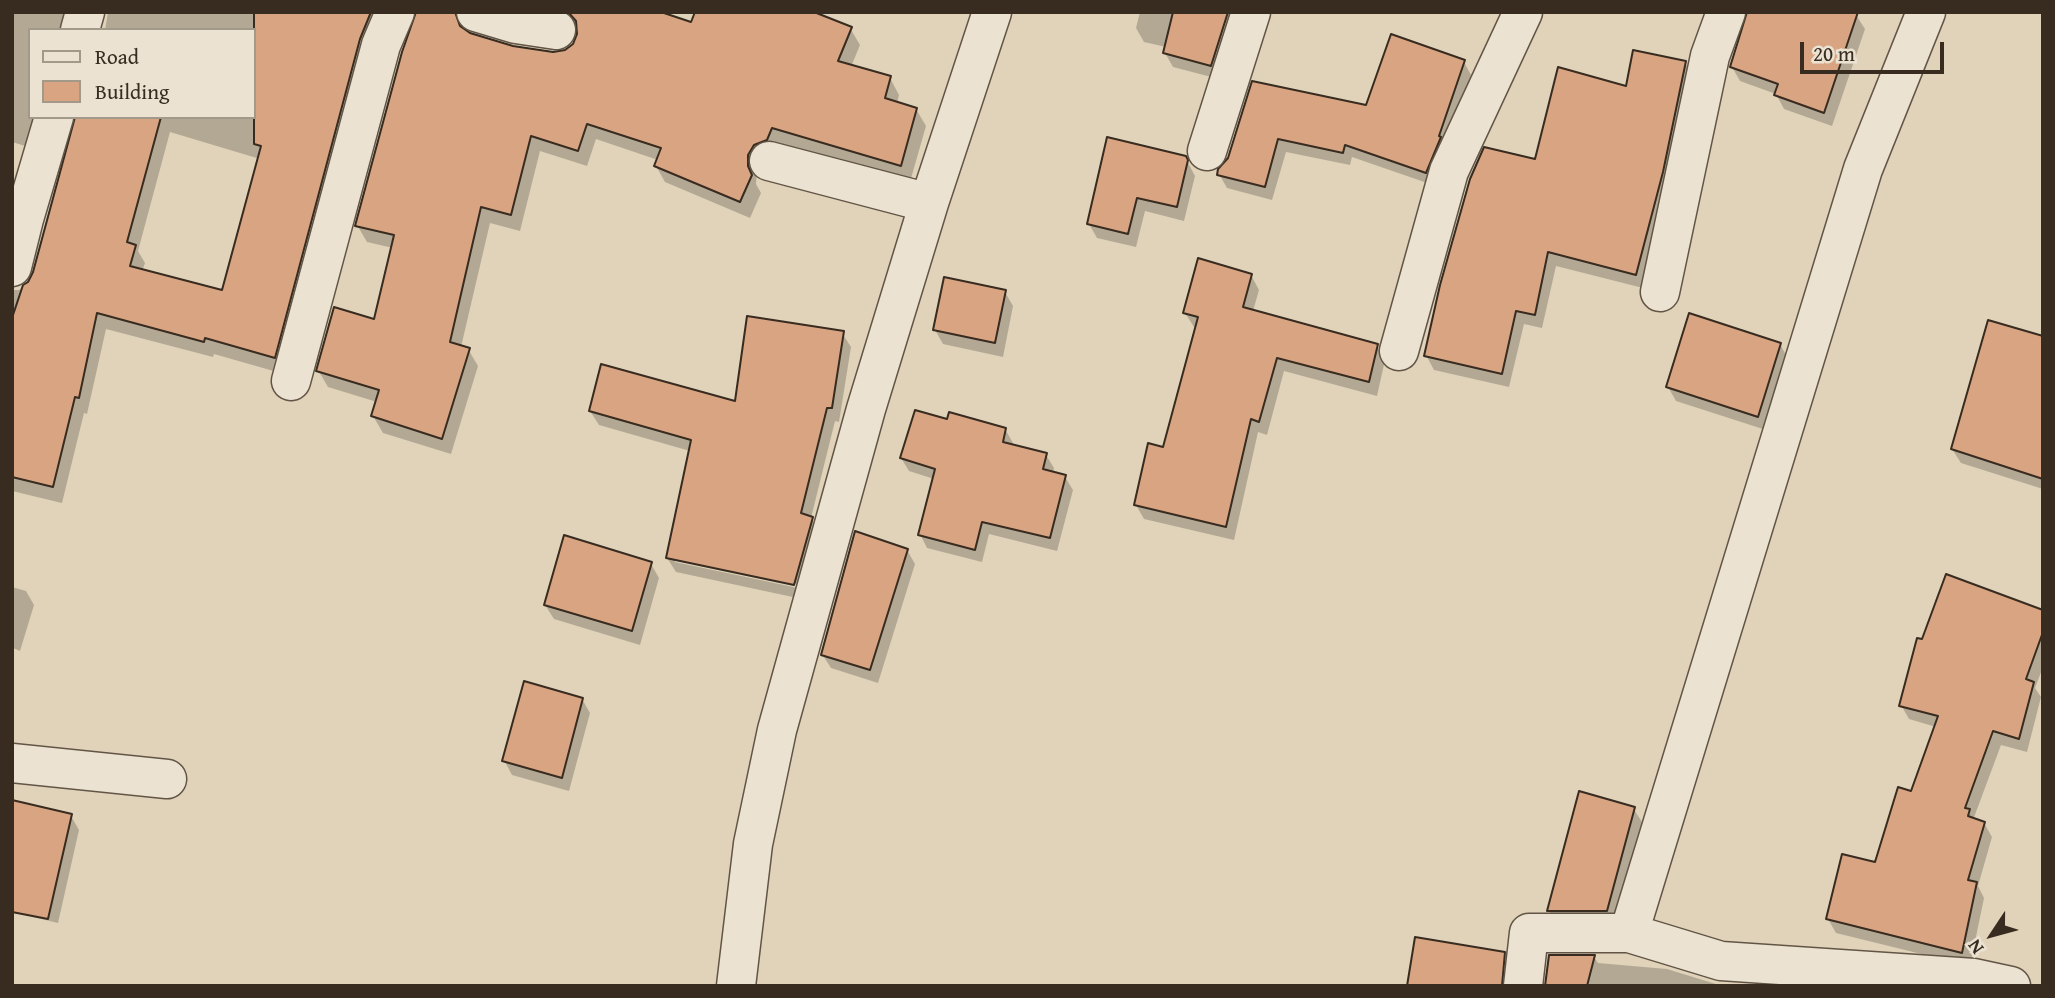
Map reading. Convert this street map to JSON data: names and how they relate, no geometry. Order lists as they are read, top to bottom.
{
  "legend": ["Road", "Building"],
  "scale_bar": "20 m",
  "north": "bottom left"
}
